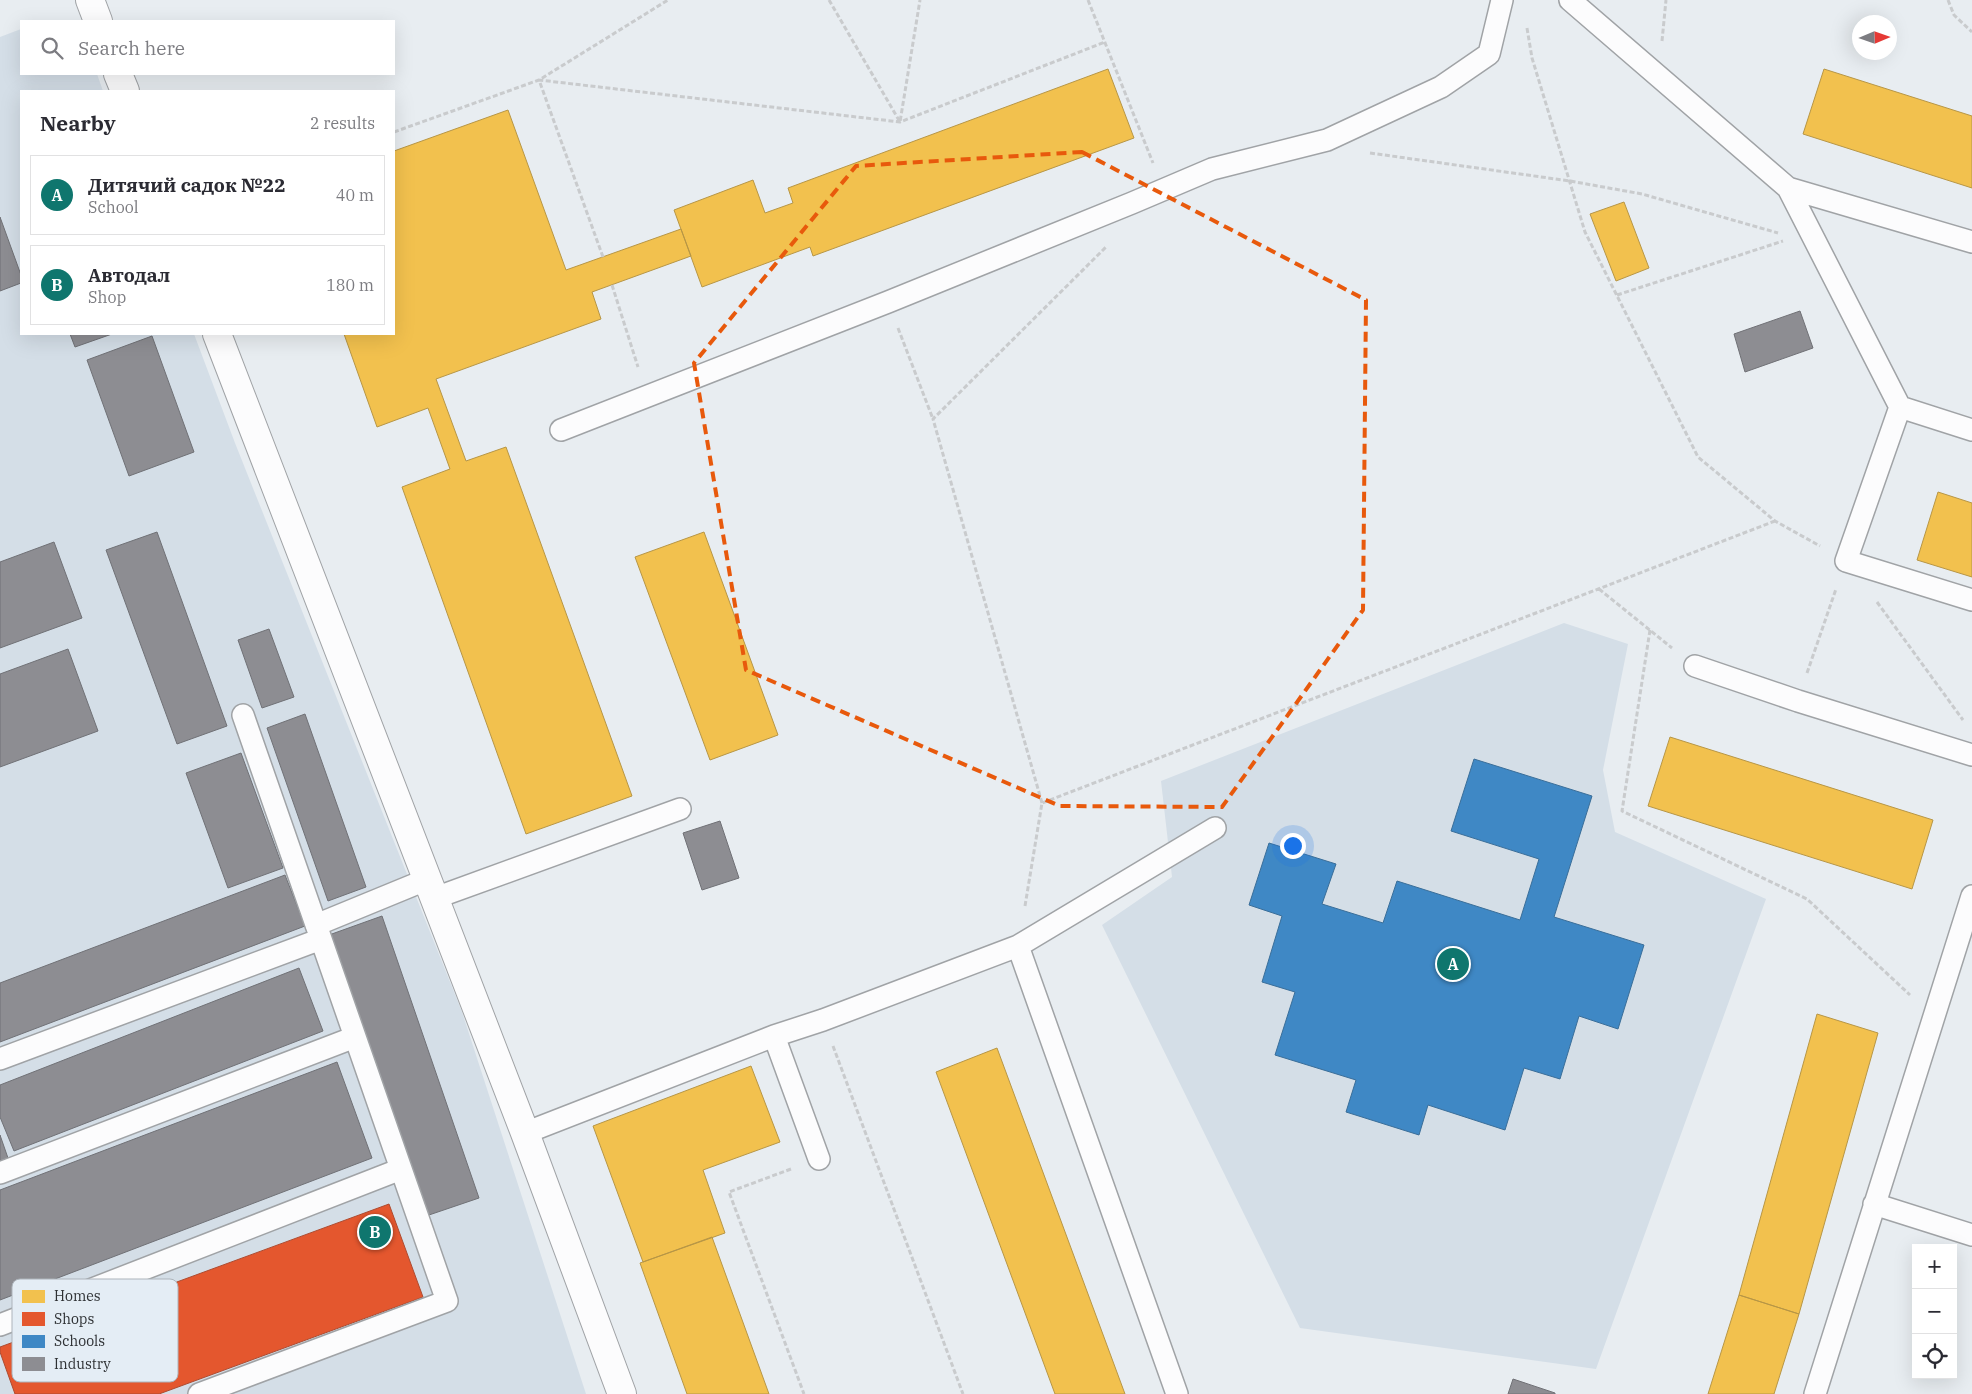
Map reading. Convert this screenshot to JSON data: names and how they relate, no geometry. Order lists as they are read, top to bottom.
{
  "legend": [
    "Homes",
    "Shops",
    "Schools",
    "Industry"
  ],
  "north": "right",
  "page": {
    "search": "Search here",
    "heading": ["Nearby", "2 results"],
    "list": [
      {
        "mark": "A",
        "name": "Дитячий садок №22",
        "note": "School",
        "value": "40 m"
      },
      {
        "mark": "B",
        "name": "Автодал",
        "note": "Shop",
        "value": "180 m"
      }
    ],
    "pins": ["A", "B"],
    "map_buttons": ["+", "−"]
  }
}
